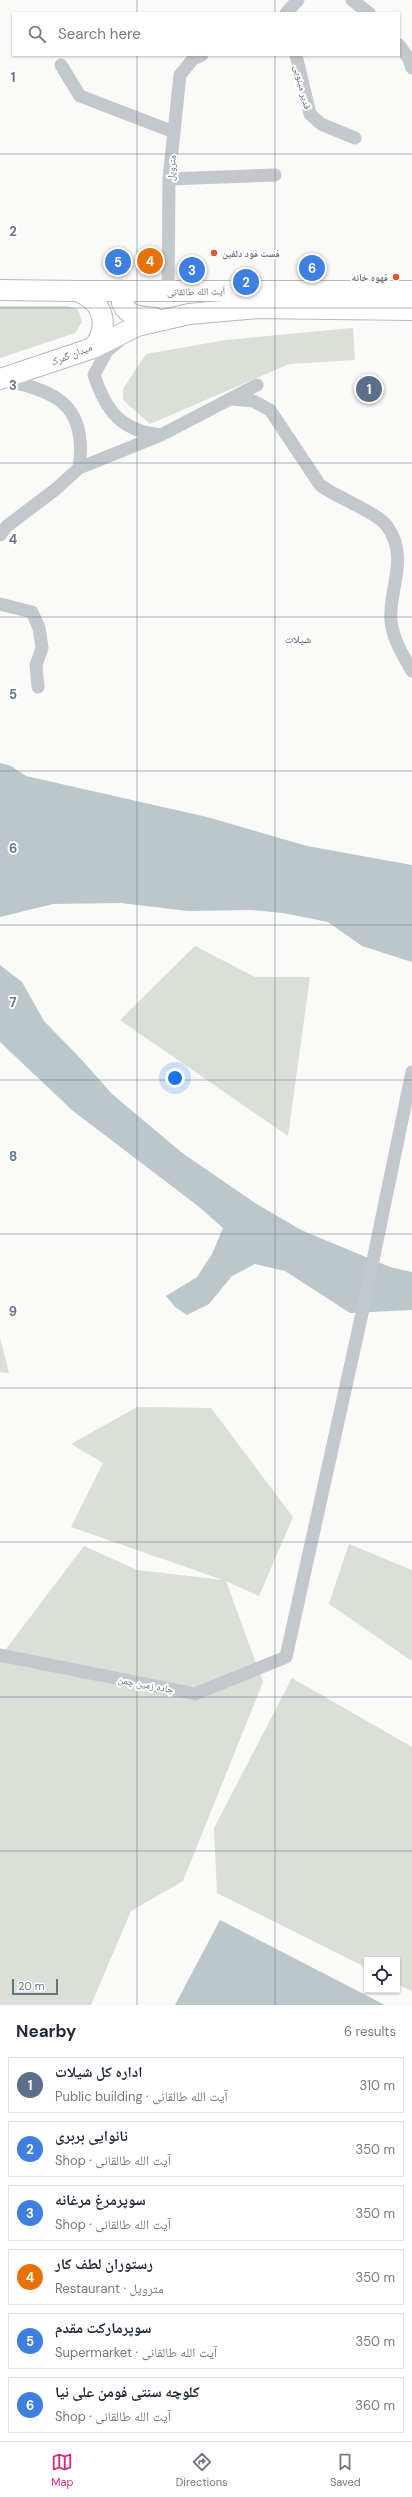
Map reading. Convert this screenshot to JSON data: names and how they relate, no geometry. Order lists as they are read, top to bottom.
{
  "streets": {
    "main road": ["آیت الله طالقانی", "میدان گمرک"],
    "street": ["قدیر مینویی", "متروپل", "جاده زمین چمن"]
  },
  "crossings": [
    ["متروپل", "آیت الله طالقانی"],
    ["آیت الله طالقانی", "میدان گمرک"]
  ],
  "districts": ["شیلات"],
  "places": ["فست فود دلفین", "قهوه خانه"],
  "scale_bar": "20 m",
  "page": {
    "search": "Search here",
    "pins": [
      "4",
      "5",
      "6",
      "3",
      "2",
      "1"
    ],
    "scale": "20 m",
    "heading": ["Nearby", "6 results"],
    "list": [
      {
        "mark": "1",
        "name": "اداره کل شیلات",
        "note": "Public building · آیت الله طالقانی",
        "value": "310 m"
      },
      {
        "mark": "2",
        "name": "نانوایی بربری",
        "note": "Shop · آیت الله طالقانی",
        "value": "350 m"
      },
      {
        "mark": "3",
        "name": "سوپرمرغ مرغانه",
        "note": "Shop · آیت الله طالقانی",
        "value": "350 m"
      },
      {
        "mark": "4",
        "name": "رستوران لطف کار",
        "note": "Restaurant · متروپل",
        "value": "350 m"
      },
      {
        "mark": "5",
        "name": "سوپرمارکت مقدم",
        "note": "Supermarket · آیت الله طالقانی",
        "value": "350 m"
      },
      {
        "mark": "6",
        "name": "کلوچه سنتی فومن علی نیا",
        "note": "Shop · آیت الله طالقانی",
        "value": "360 m"
      }
    ],
    "nav": ["Map", "Directions", "Saved"]
  },
  "grid": {
    "rows": [
      "1",
      "2",
      "3",
      "4",
      "5",
      "6",
      "7",
      "8",
      "9"
    ]
  }
}
